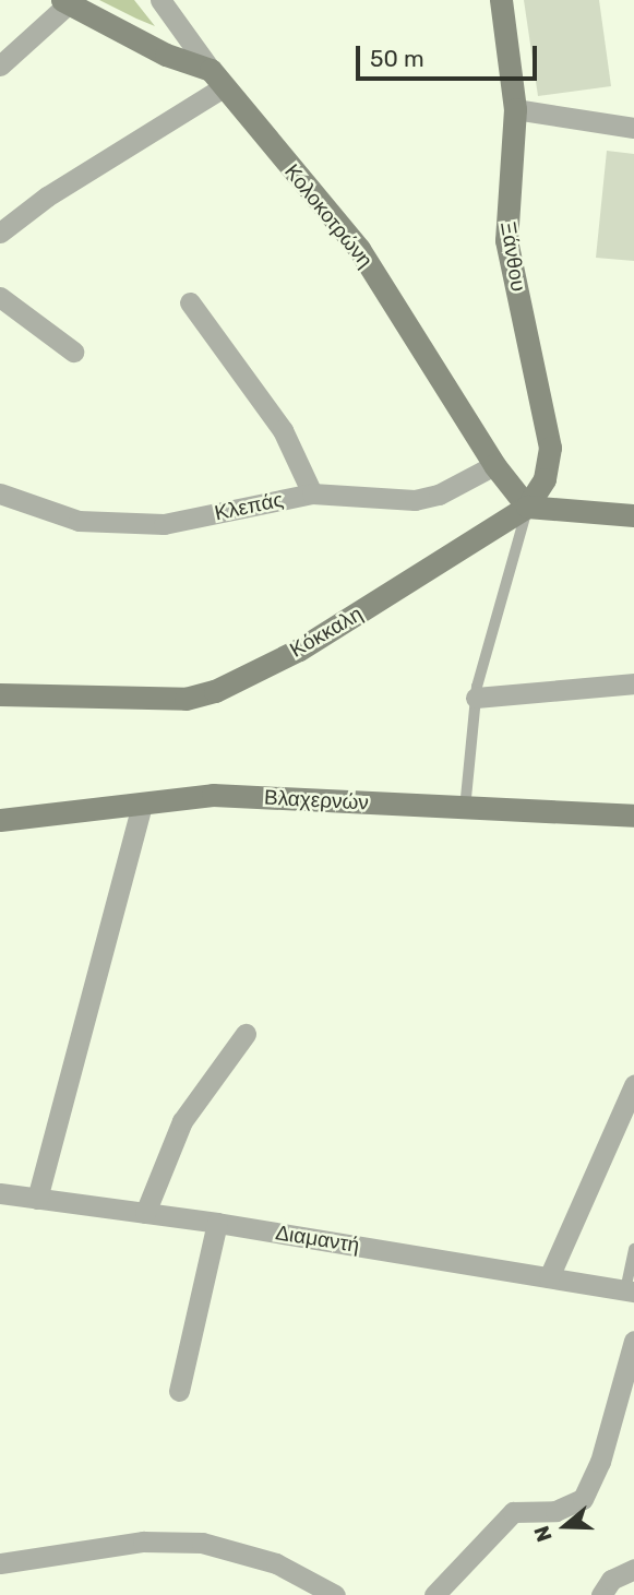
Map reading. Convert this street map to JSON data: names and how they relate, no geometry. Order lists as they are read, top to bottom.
{
  "streets": {
    "street": [
      "Κολοκοτρώνη",
      "Ξάνθου",
      "Κλεπάς",
      "Κόκκαλη",
      "Βλαχερνών",
      "Διαμαντή"
    ]
  },
  "crossings": [
    ["Κολοκοτρώνη", "Ξάνθου"],
    ["Κολοκοτρώνη", "Κλεπάς"],
    ["Κολοκοτρώνη", "Κόκκαλη"],
    ["Ξάνθου", "Κόκκαλη"]
  ],
  "scale_bar": "50 m",
  "north": "left"
}
